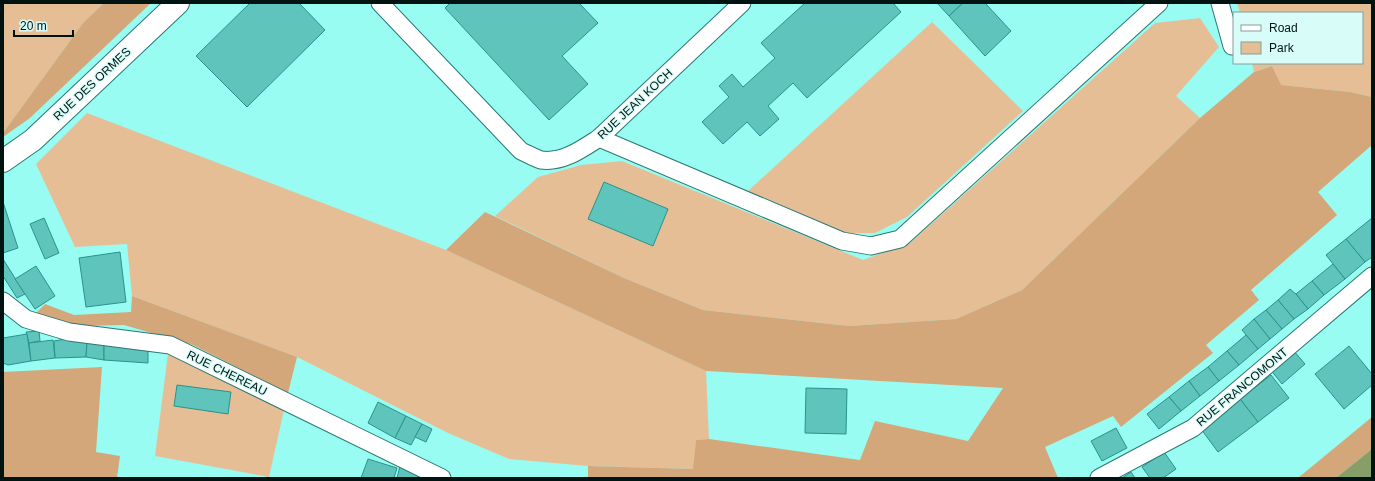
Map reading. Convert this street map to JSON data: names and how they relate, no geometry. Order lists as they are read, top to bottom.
{
  "streets": {
    "street": [
      "RUE DES ORMES",
      "RUE JEAN KOCH",
      "RUE CHEREAU",
      "RUE FRANCOMONT"
    ]
  },
  "legend": ["Road", "Park"],
  "scale_bar": "20 m"
}
